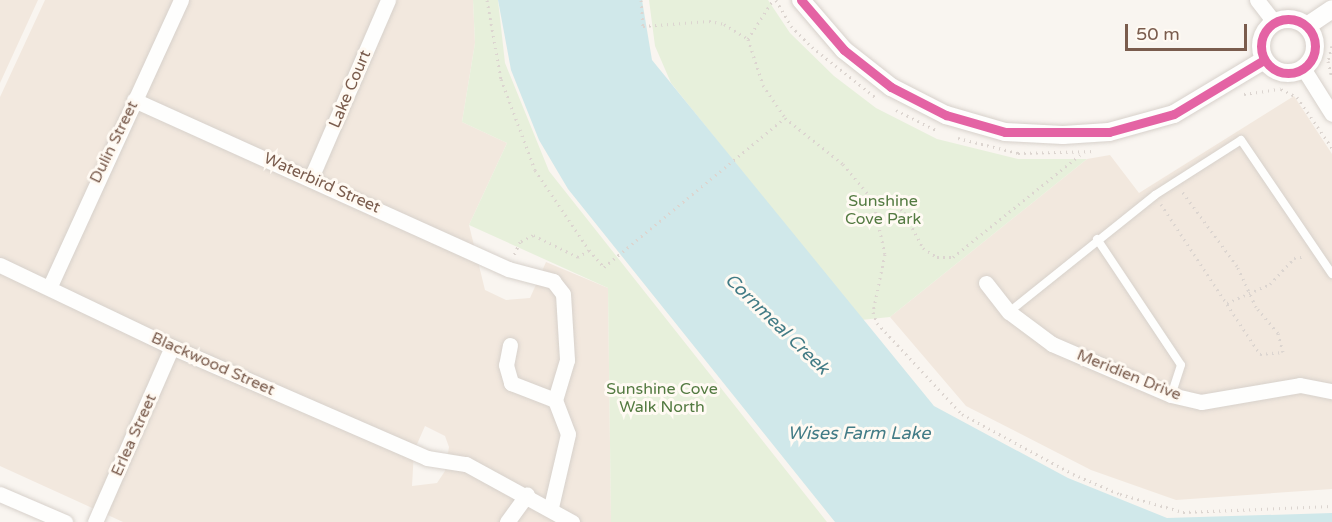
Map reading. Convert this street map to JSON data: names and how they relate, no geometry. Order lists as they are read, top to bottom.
{
  "streets": {
    "street": [
      "Lake Court",
      "Dulin Street",
      "Waterbird Street",
      "Blackwood Street",
      "Meridien Drive",
      "Erlea Street"
    ]
  },
  "crossings": [
    ["Lake Court", "Waterbird Street"],
    ["Dulin Street", "Waterbird Street"],
    ["Dulin Street", "Blackwood Street"],
    ["Blackwood Street", "Erlea Street"]
  ],
  "water": ["Cornmeal Creek", "Wises Farm Lake"],
  "parks": ["Sunshine Cove Park", "Sunshine Cove Walk North"],
  "scale_bar": "50 m"
}
